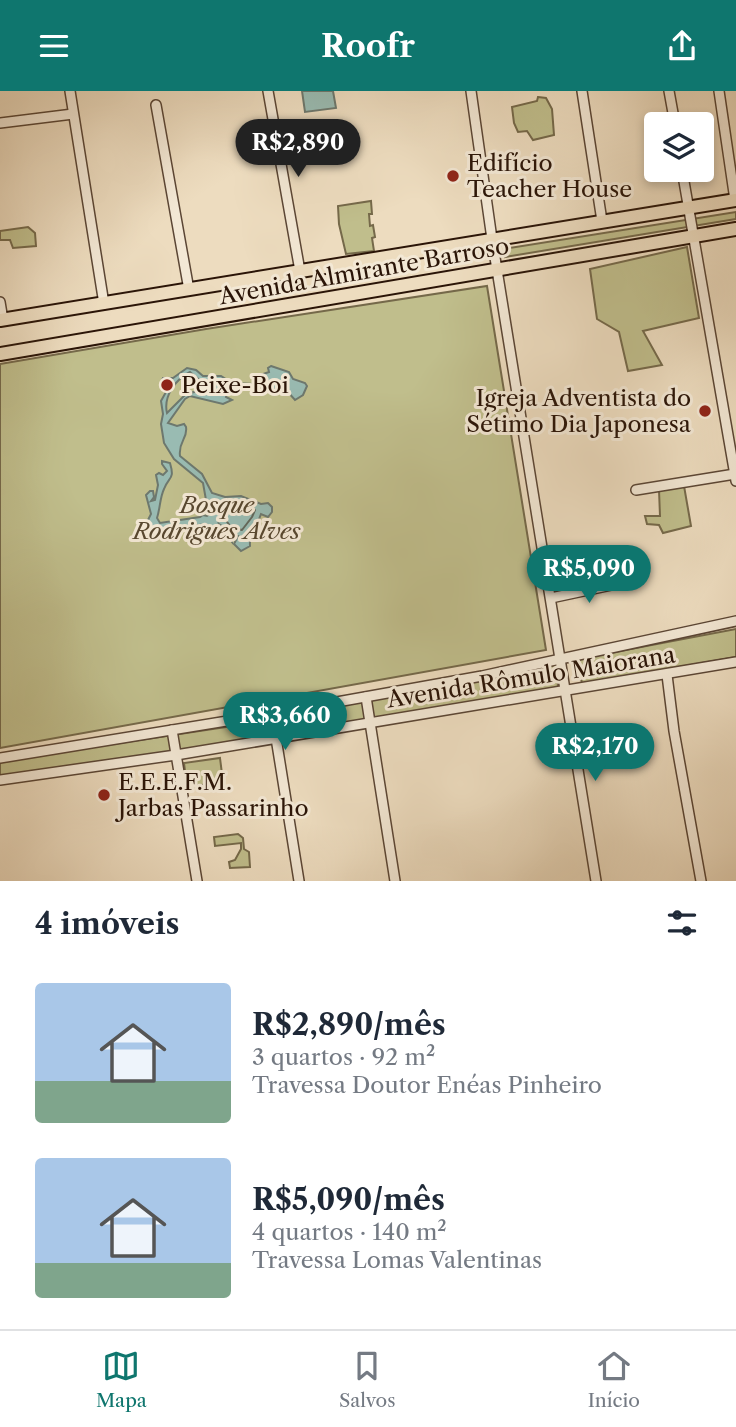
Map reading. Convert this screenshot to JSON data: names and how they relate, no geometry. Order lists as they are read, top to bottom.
{
  "streets": {
    "highway": ["Avenida Almirante Barroso"],
    "street": ["Avenida Rômulo Maiorana"]
  },
  "parks": ["Bosque Rodrigues Alves"],
  "places": [
    "Edifício Teacher House",
    "Peixe-Boi",
    "Igreja Adventista do Sétimo Dia Japonesa",
    "E.E.E.F.M. Jarbas Passarinho"
  ],
  "page": {
    "header": "Roofr",
    "price": [
      "R$2,890",
      "R$5,090",
      "R$3,660",
      "R$2,170"
    ],
    "heading": "4 imóveis",
    "list": [
      {
        "name": "R$2,890/mês",
        "note": "3 quartos · 92 m² · Travessa Doutor Enéas Pinheiro"
      },
      {
        "name": "R$5,090/mês",
        "note": "4 quartos · 140 m² · Travessa Lomas Valentinas"
      }
    ],
    "tabs": ["Mapa", "Salvos", "Início"]
  }
}
